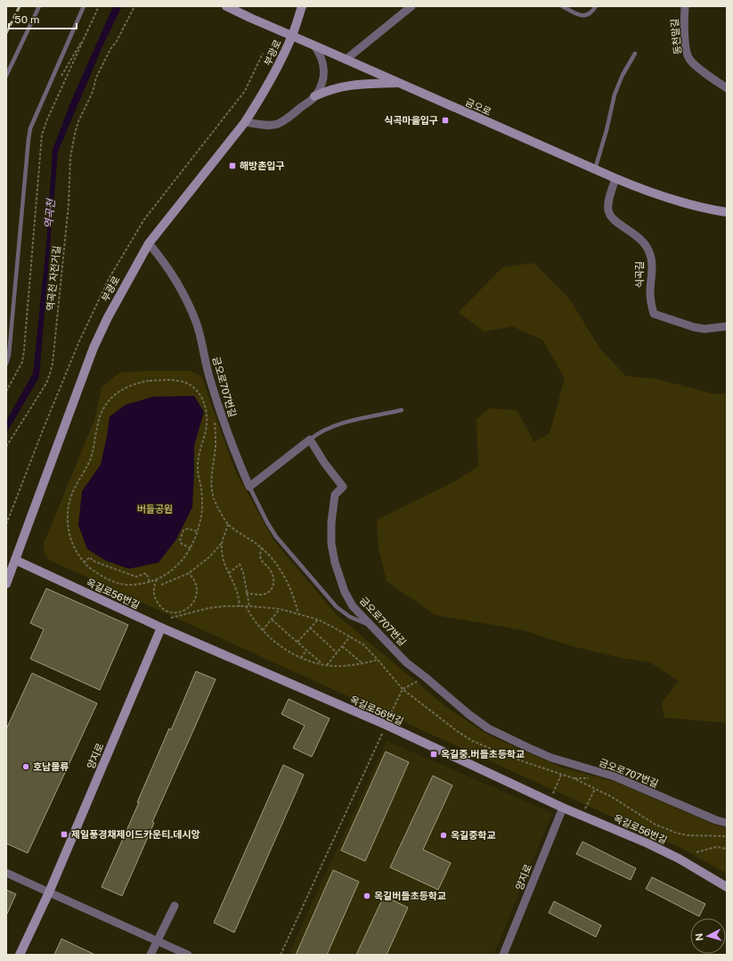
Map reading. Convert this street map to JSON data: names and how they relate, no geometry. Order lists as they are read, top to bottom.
{
  "streets": {
    "main road": [
      "부광로",
      "금오로",
      "옥길로56번길",
      "양지로"
    ],
    "street": ["동천말길", "식곡길", "금오로707번길"],
    "path": ["역곡천 자전거길"]
  },
  "crossings": [
    ["부광로", "금오로"],
    ["부광로", "금오로707번길"],
    ["부광로", "옥길로56번길"],
    ["금오로", "식곡길"],
    ["옥길로56번길", "양지로"]
  ],
  "water": ["역곡천"],
  "parks": ["버들공원"],
  "places": {
    "transit": [
      "식곡마을입구",
      "해방촌입구",
      "옥길중.버들초등학교",
      "제일풍경채제이드카운티.데시앙"
    ],
    "other": ["호남물류", "옥길중학교", "옥길버들초등학교"]
  },
  "scale_bar": "50 m",
  "north": "left"
}
